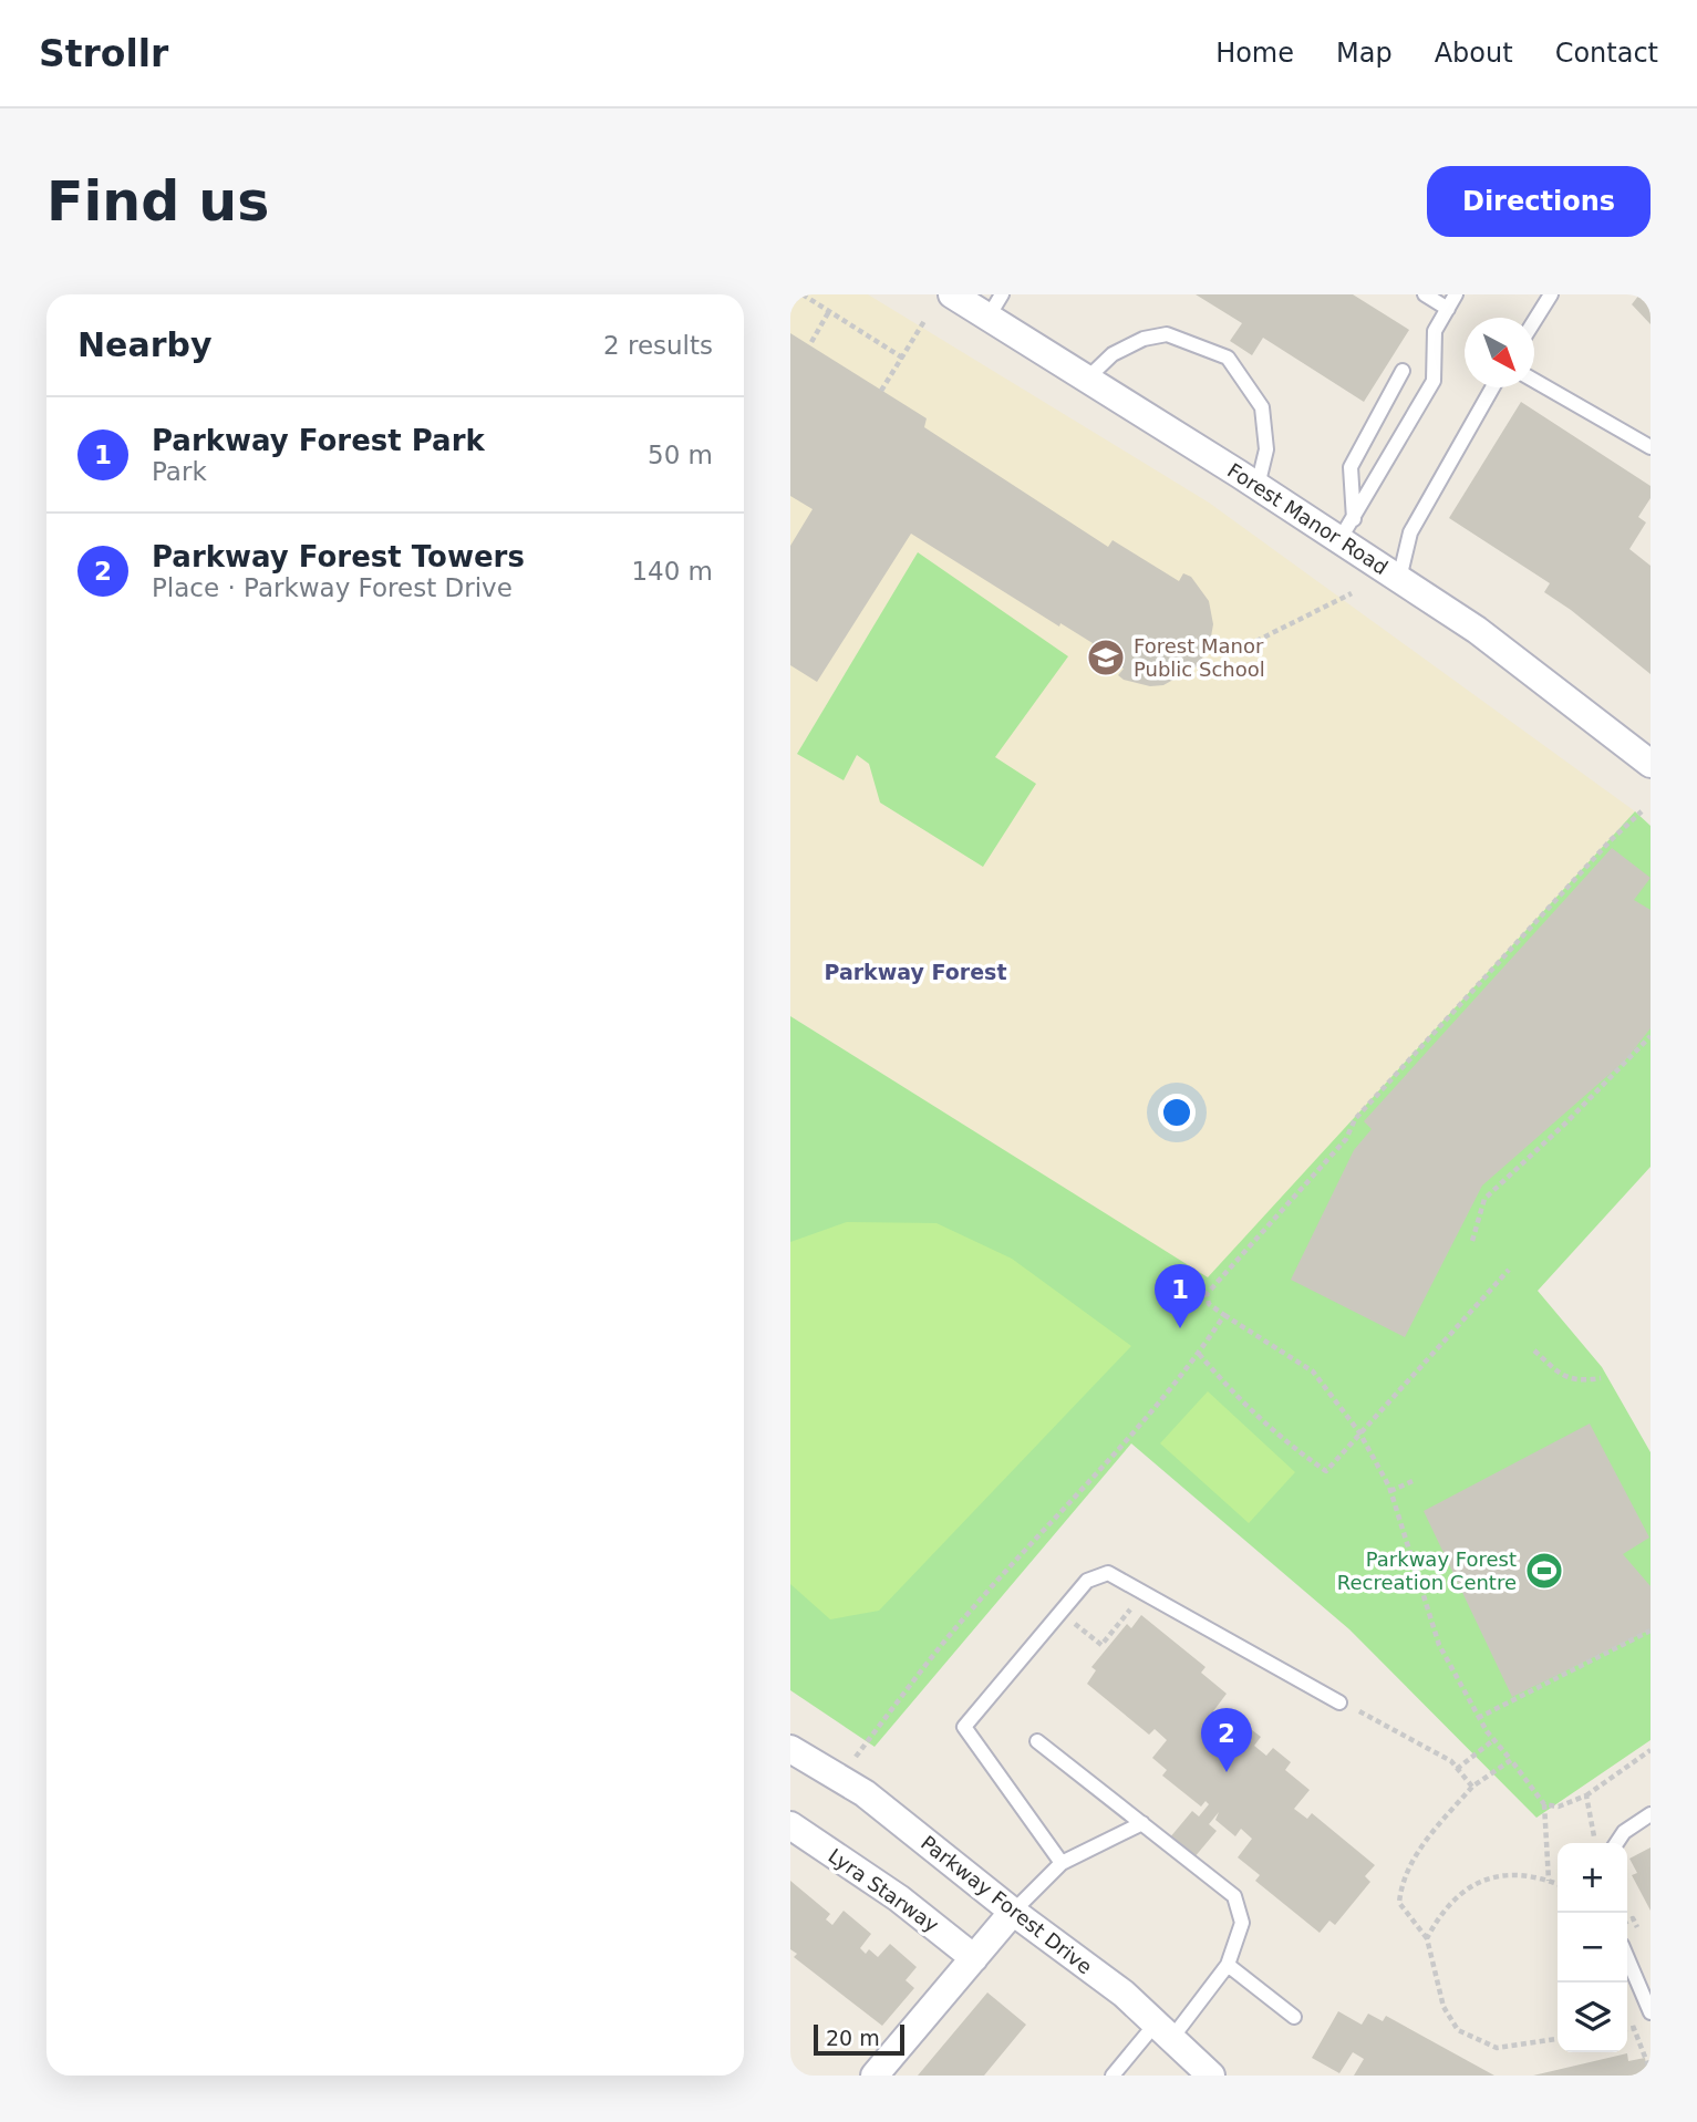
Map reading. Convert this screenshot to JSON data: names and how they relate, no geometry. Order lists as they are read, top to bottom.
{
  "streets": {
    "street": ["Forest Manor Road", "Lyra Starway", "Parkway Forest Drive"]
  },
  "districts": ["Parkway Forest"],
  "places": {
    "school or university": ["Forest Manor Public School"],
    "sports": ["Parkway Forest Recreation Centre"]
  },
  "scale_bar": "20 m",
  "north": "bottom right",
  "page": {
    "header": "Strollr",
    "nav": [
      "Home",
      "Map",
      "About",
      "Contact"
    ],
    "buttons": "Directions",
    "title": "Find us",
    "heading": ["Nearby", "2 results"],
    "list": [
      {
        "mark": "1",
        "name": "Parkway Forest Park",
        "note": "Park",
        "value": "50 m"
      },
      {
        "mark": "2",
        "name": "Parkway Forest Towers",
        "note": "Place · Parkway Forest Drive",
        "value": "140 m"
      }
    ],
    "pins": ["1", "2"],
    "map_buttons": ["+", "−"],
    "scale": "20 m"
  }
}
